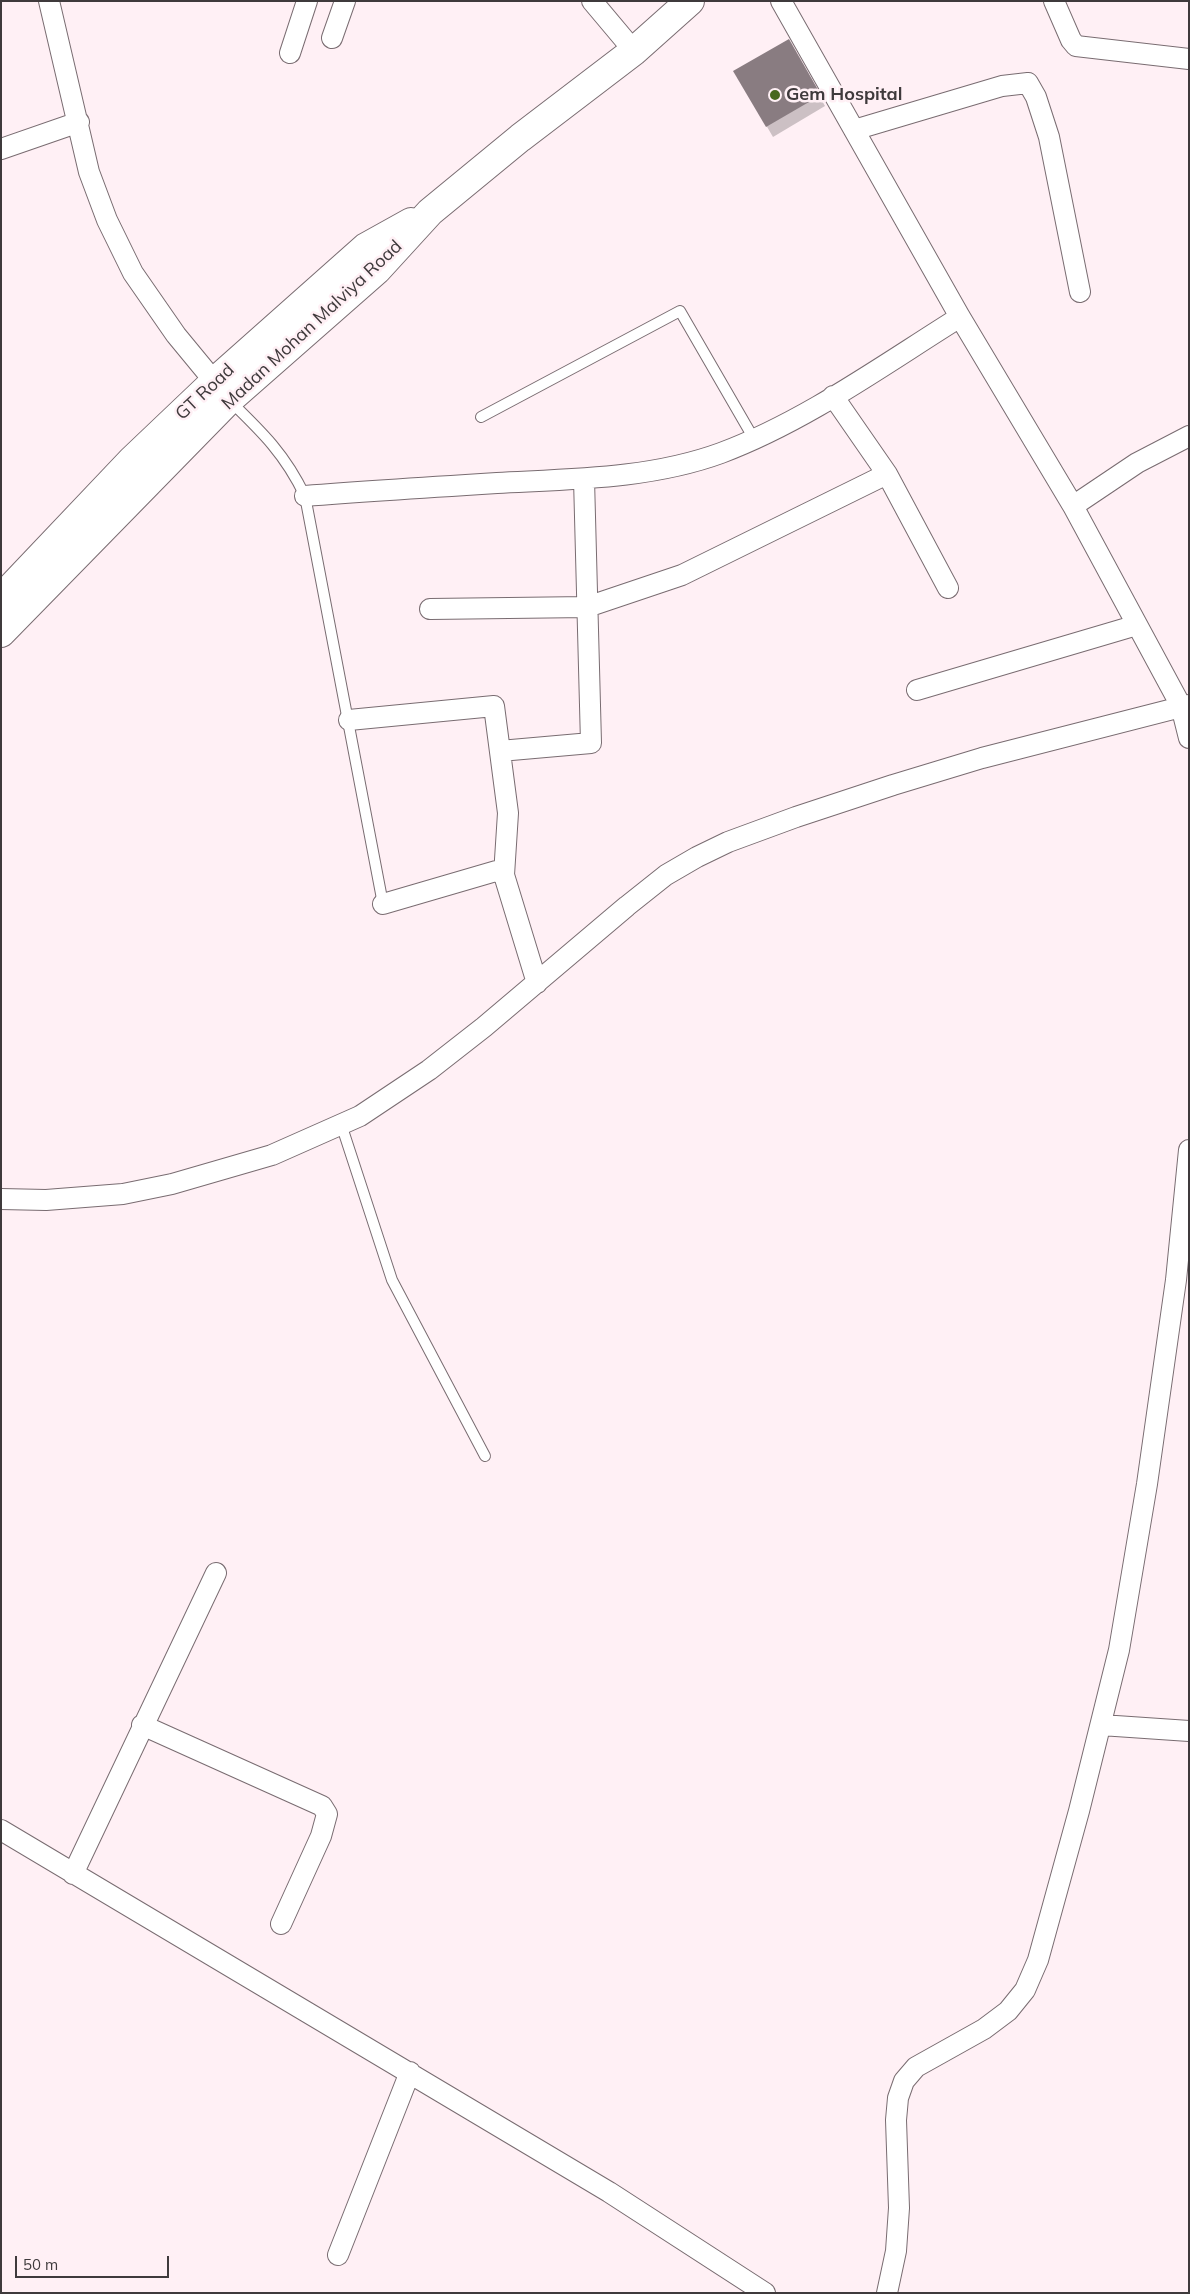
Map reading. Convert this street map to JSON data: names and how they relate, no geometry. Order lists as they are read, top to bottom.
{
  "streets": {
    "highway": ["Madan Mohan Malviya Road", "GT Road"]
  },
  "crossings": [
    ["Madan Mohan Malviya Road", "GT Road"]
  ],
  "places": ["Gem Hospital"],
  "scale_bar": "50 m"
}
